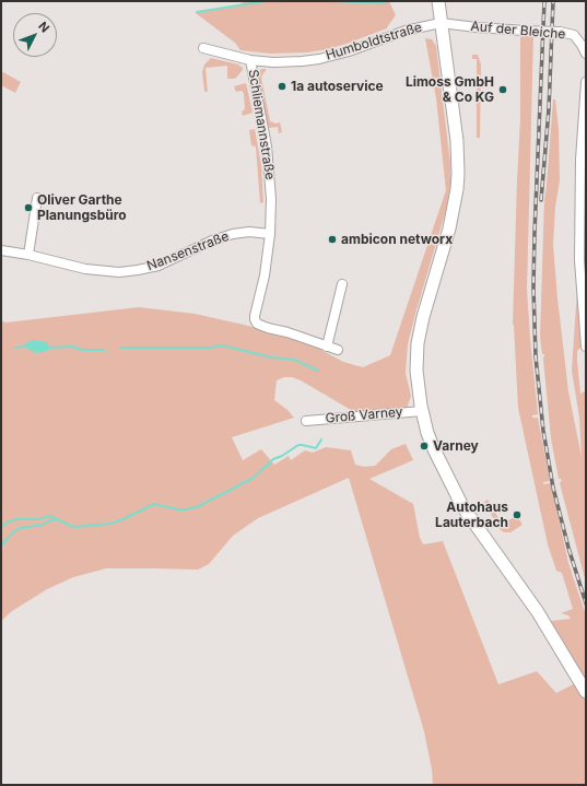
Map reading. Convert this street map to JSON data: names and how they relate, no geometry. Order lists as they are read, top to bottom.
{
  "streets": {
    "street": [
      "Auf der Bleiche",
      "Humboldtstraße",
      "Schliemannstraße",
      "Nansenstraße",
      "Groß Varney"
    ]
  },
  "crossings": [
    ["Auf der Bleiche", "Humboldtstraße"],
    ["Humboldtstraße", "Schliemannstraße"],
    ["Schliemannstraße", "Nansenstraße"]
  ],
  "places": [
    "1a autoservice",
    "Limoss GmbH & Co KG",
    "Oliver Garthe Planungsbüro",
    "ambicon networx",
    "Varney",
    "Autohaus Lauterbach"
  ],
  "north": "top right"
}
